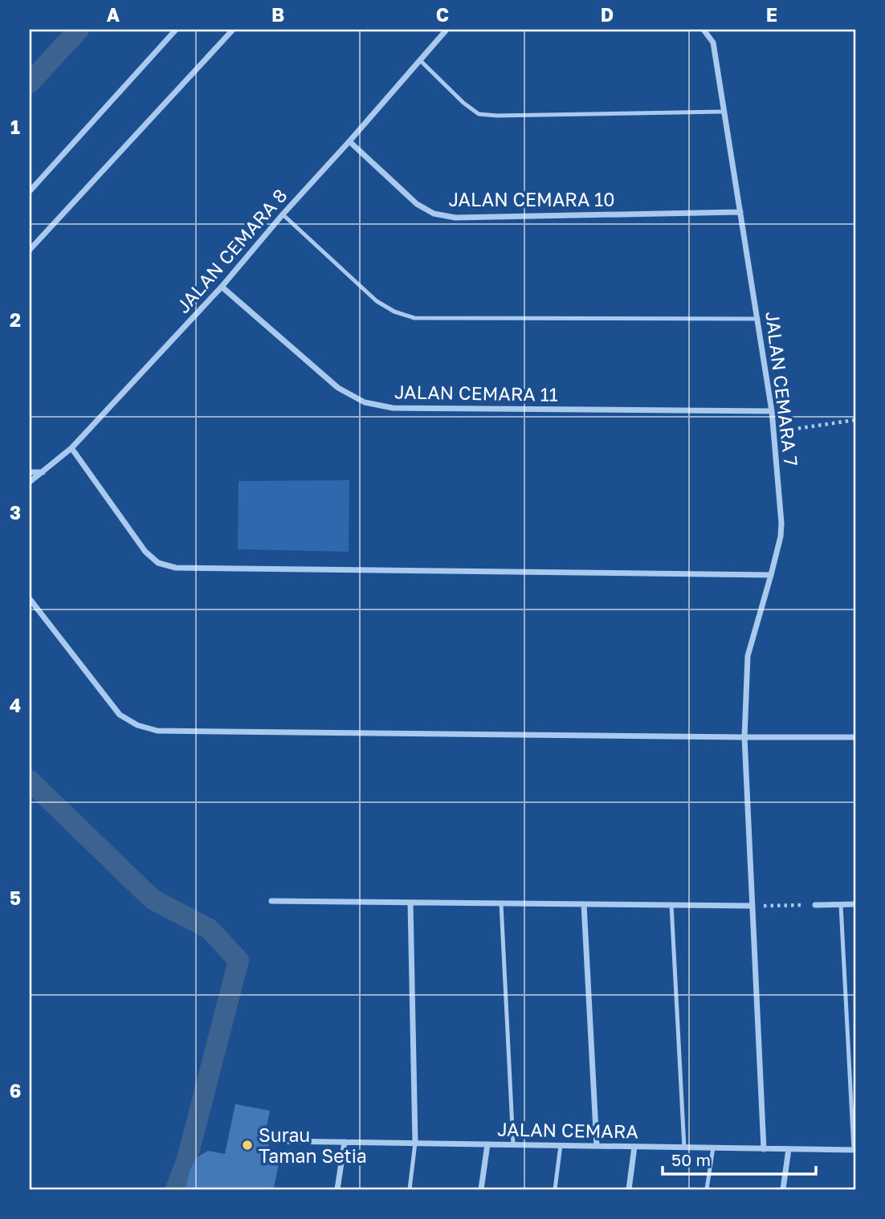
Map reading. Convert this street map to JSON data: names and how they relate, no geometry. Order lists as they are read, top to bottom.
{
  "streets": {
    "street": [
      "JALAN CEMARA 10",
      "JALAN CEMARA 8",
      "JALAN CEMARA 7",
      "JALAN CEMARA 11",
      "JALAN CEMARA"
    ]
  },
  "crossings": [
    ["JALAN CEMARA 10", "JALAN CEMARA 8"],
    ["JALAN CEMARA 10", "JALAN CEMARA 7"],
    ["JALAN CEMARA 8", "JALAN CEMARA 11"],
    ["JALAN CEMARA 7", "JALAN CEMARA 11"],
    ["JALAN CEMARA 7", "JALAN CEMARA"]
  ],
  "places": ["Surau Taman Setia"],
  "scale_bar": "50 m",
  "grid": {
    "columns": [
      "A",
      "B",
      "C",
      "D",
      "E"
    ],
    "rows": [
      "1",
      "2",
      "3",
      "4",
      "5",
      "6"
    ]
  }
}
